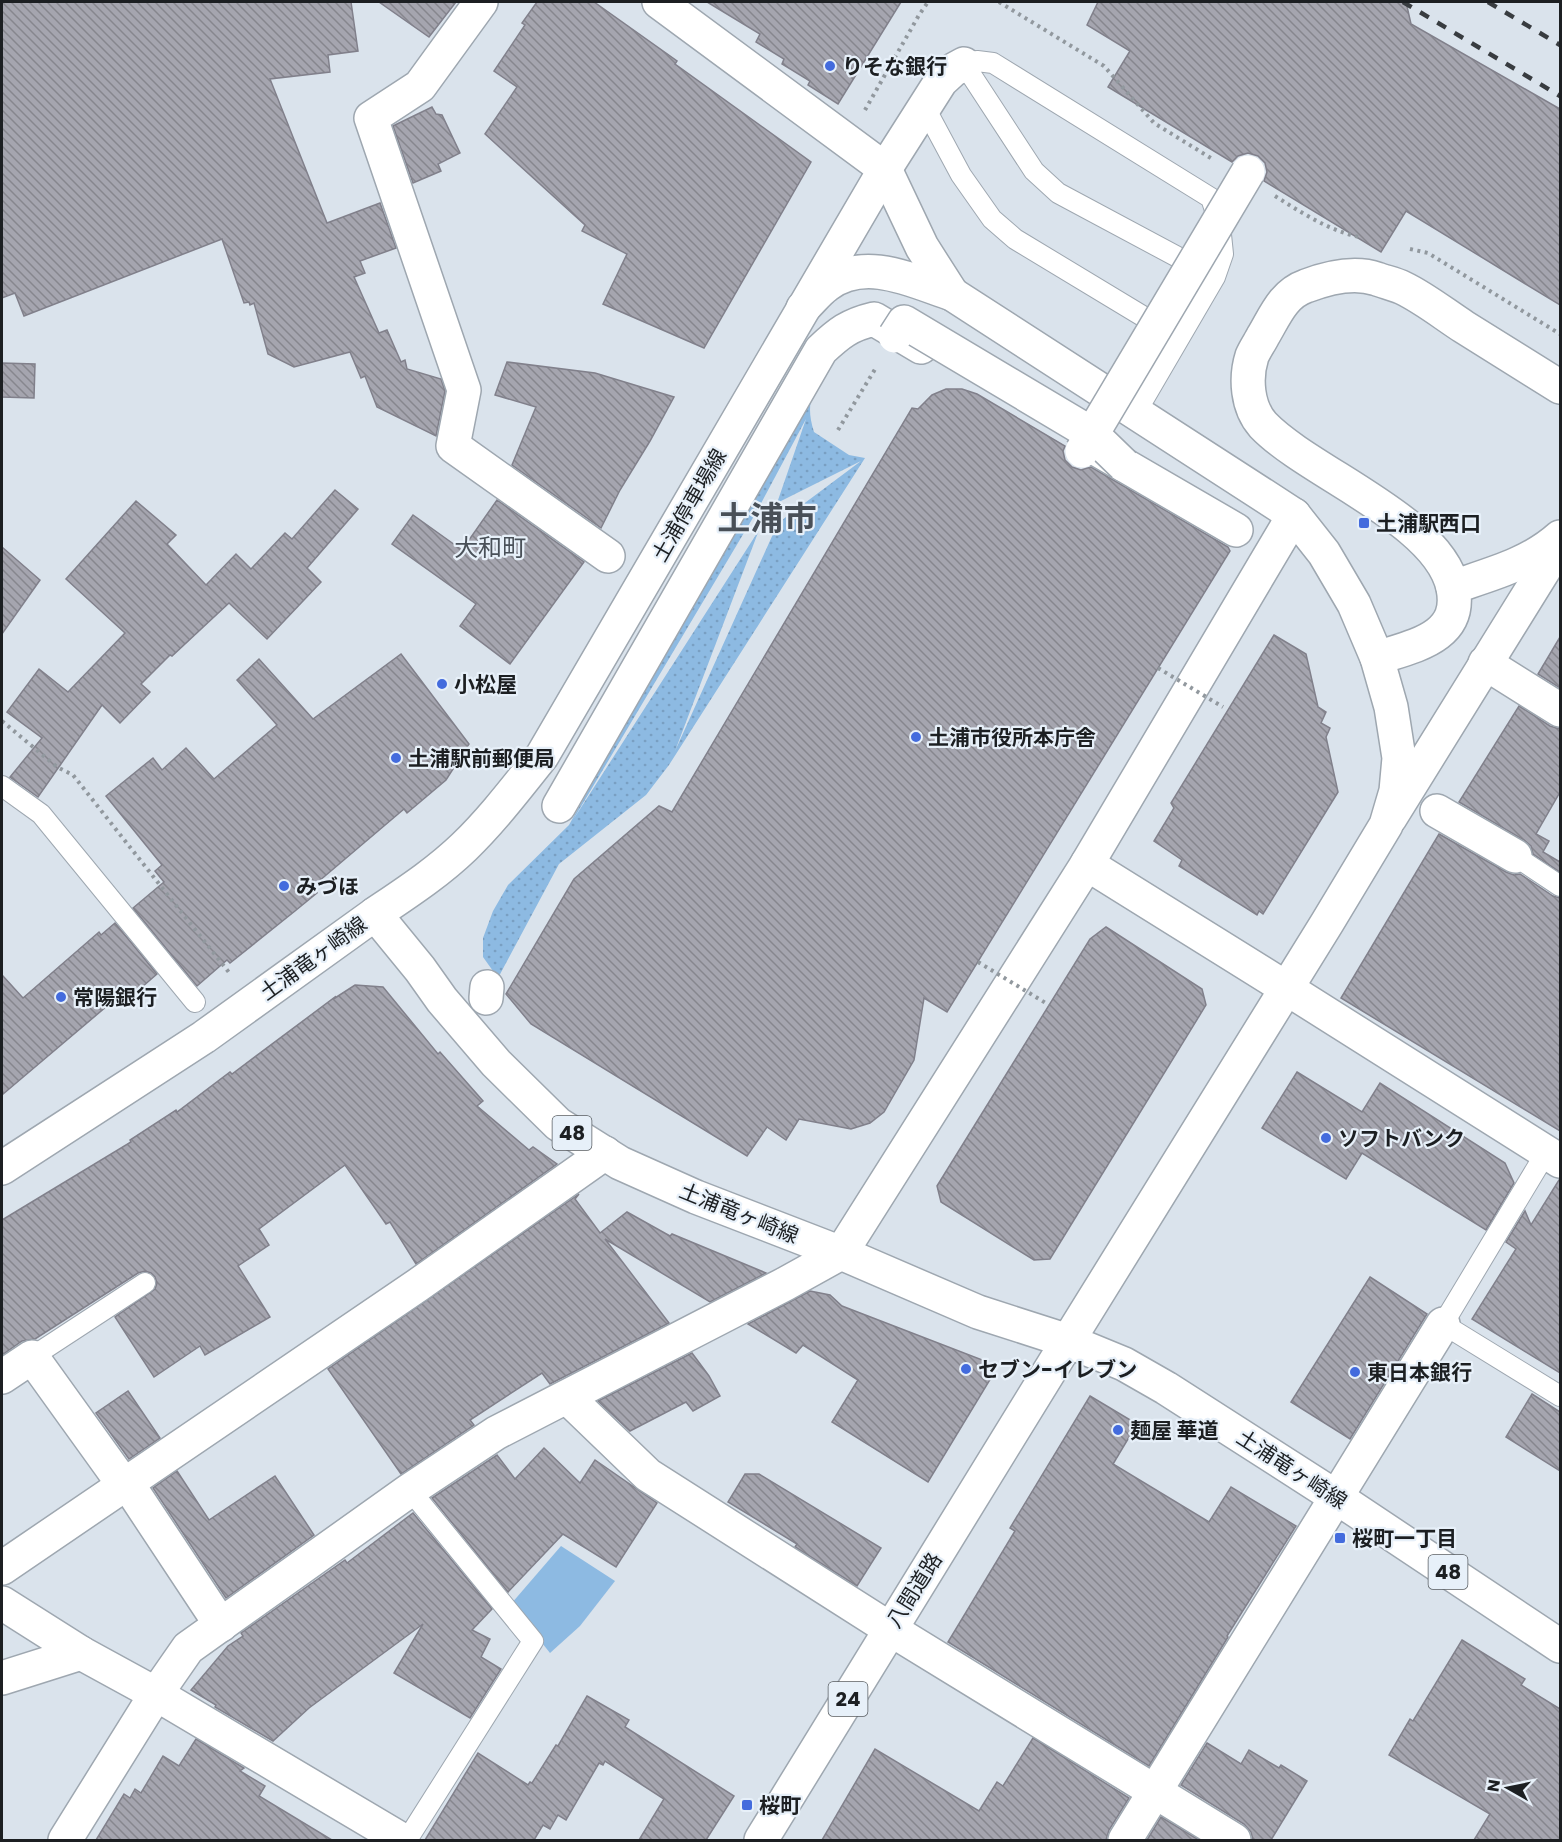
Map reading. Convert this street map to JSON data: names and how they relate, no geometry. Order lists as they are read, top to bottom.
{
  "streets": {
    "street": [
      "土浦停車場線",
      "土浦竜ヶ崎線",
      "48",
      "八間道路",
      "24"
    ]
  },
  "crossings": [
    ["土浦停車場線", "土浦竜ヶ崎線"],
    ["土浦竜ヶ崎線", "八間道路"]
  ],
  "districts": ["土浦市", "大和町"],
  "places": {
    "other": [
      "りそな銀行",
      "小松屋",
      "土浦市役所本庁舎",
      "土浦駅前郵便局",
      "みづほ",
      "常陽銀行",
      "ソフトバンク",
      "セブン-イレブン",
      "東日本銀行",
      "麺屋 華道"
    ],
    "transit": ["土浦駅西口", "桜町一丁目", "桜町"]
  },
  "north": "left"
}
